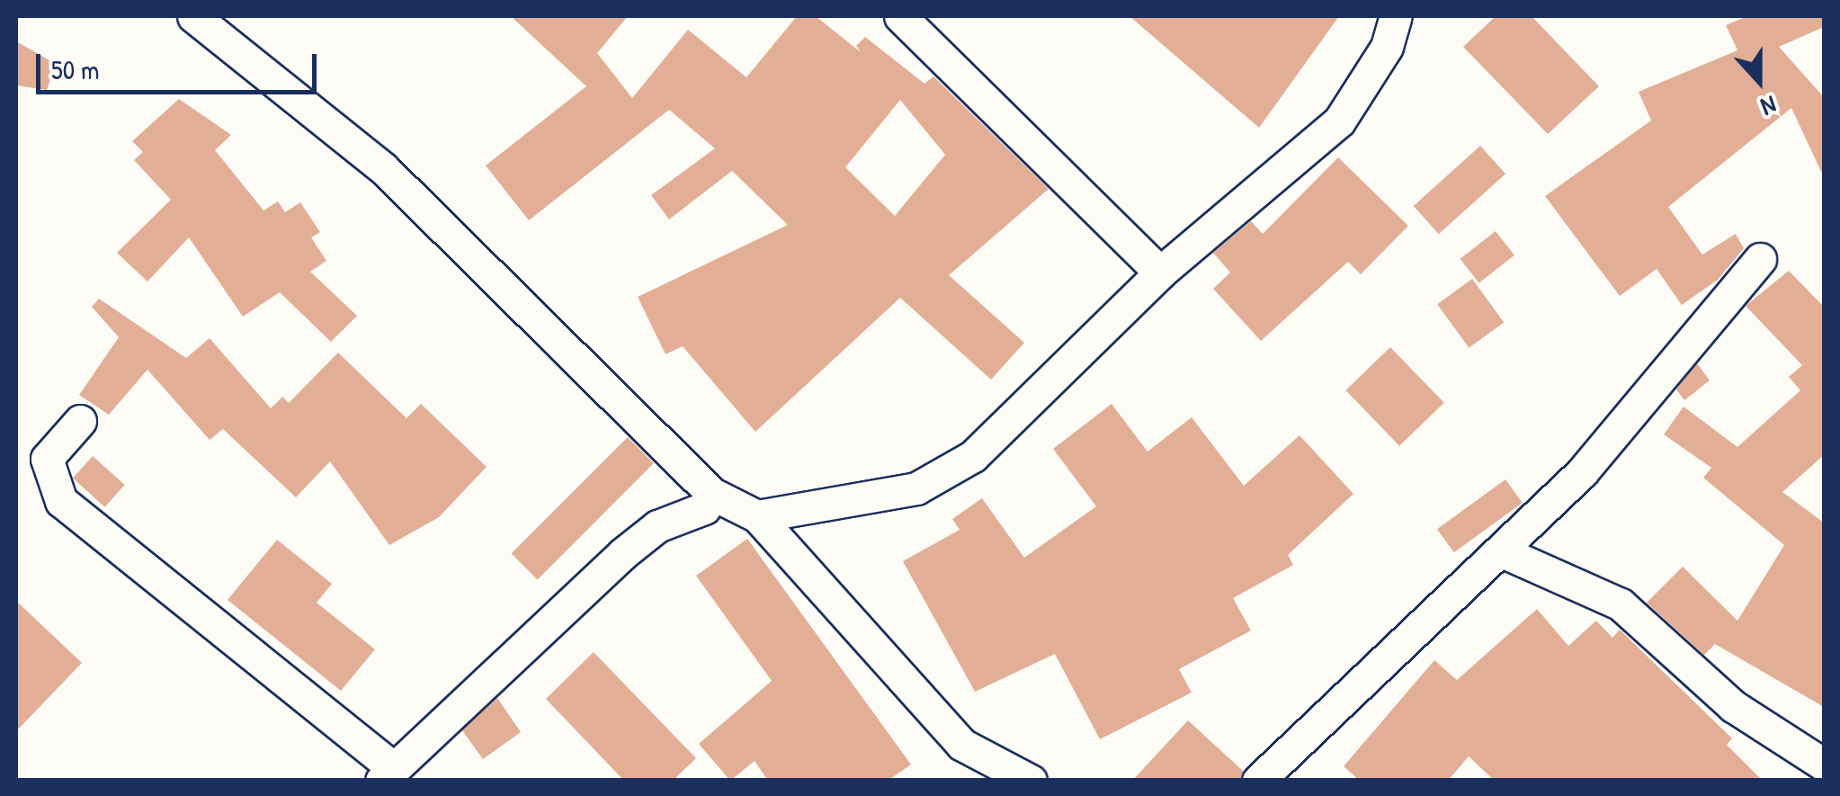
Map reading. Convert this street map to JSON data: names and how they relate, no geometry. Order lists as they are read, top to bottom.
{
  "scale_bar": "50 m",
  "north": "bottom"
}
